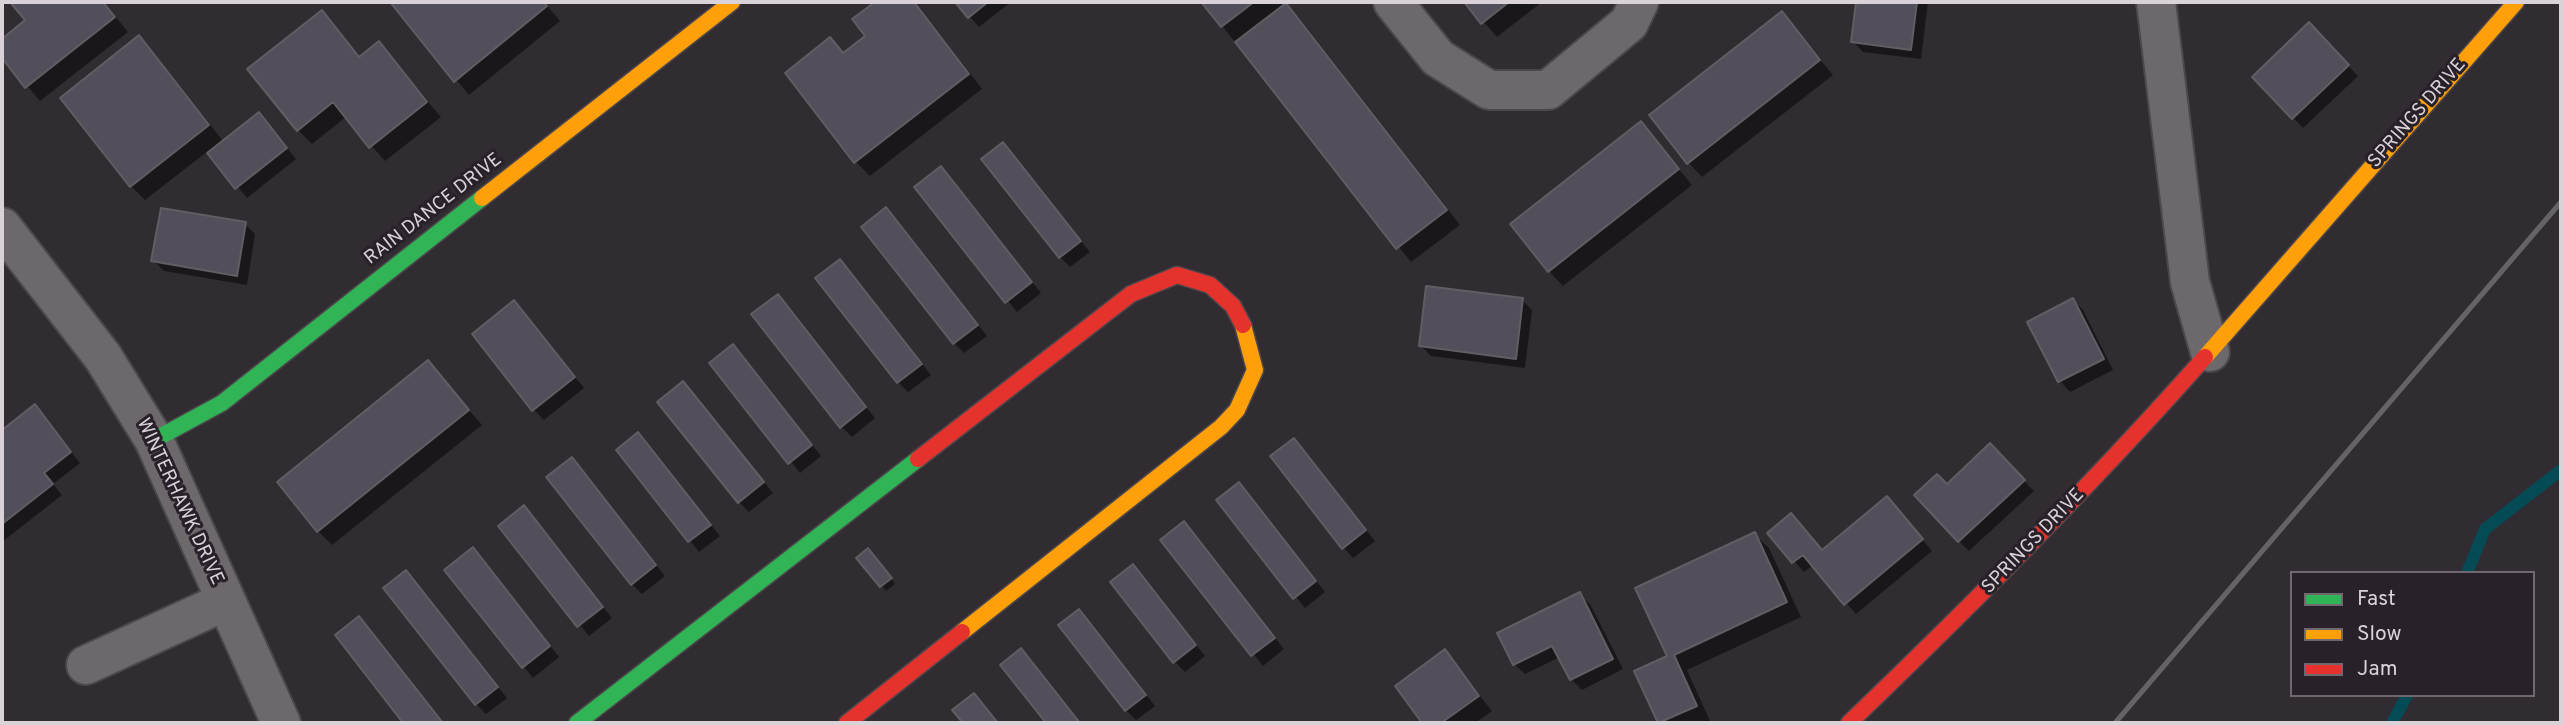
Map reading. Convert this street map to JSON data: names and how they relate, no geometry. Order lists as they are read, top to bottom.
{
  "streets": {
    "street": ["SPRINGS DRIVE", "RAIN DANCE DRIVE", "WINTERHAWK DRIVE"]
  },
  "crossings": [
    ["RAIN DANCE DRIVE", "WINTERHAWK DRIVE"]
  ],
  "legend": ["Fast", "Slow", "Jam"]
}
